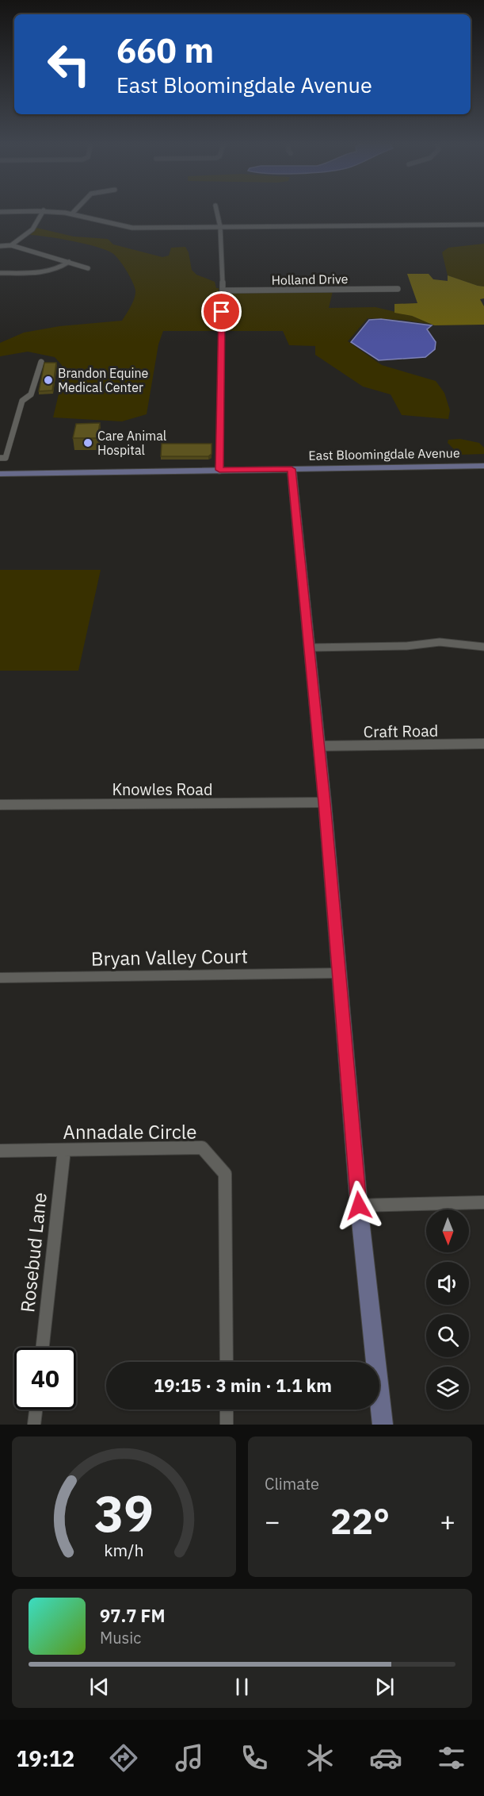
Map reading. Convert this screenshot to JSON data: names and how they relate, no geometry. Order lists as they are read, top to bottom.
{
  "streets": {
    "street": [
      "Holland Drive",
      "East Bloomingdale Avenue",
      "Craft Road",
      "Knowles Road",
      "Bryan Valley Court",
      "Annadale Circle",
      "Rosebud Lane"
    ]
  },
  "crossings": [
    ["Annadale Circle", "Rosebud Lane"]
  ],
  "places": ["Brandon Equine Medical Center", "Care Animal Hospital"],
  "north": "bottom",
  "page": {
    "turn": ["660 m", "East Bloomingdale Avenue"],
    "limit": "40",
    "trip": "19:15 · 3 min · 1.1 km",
    "tile": "Climate",
    "heat": ["−", "22°", "+"],
    "song": ["97.7 FM", "Music"],
    "tabs": "19:12",
    "gauge": ["39", "km/h"]
  }
}
